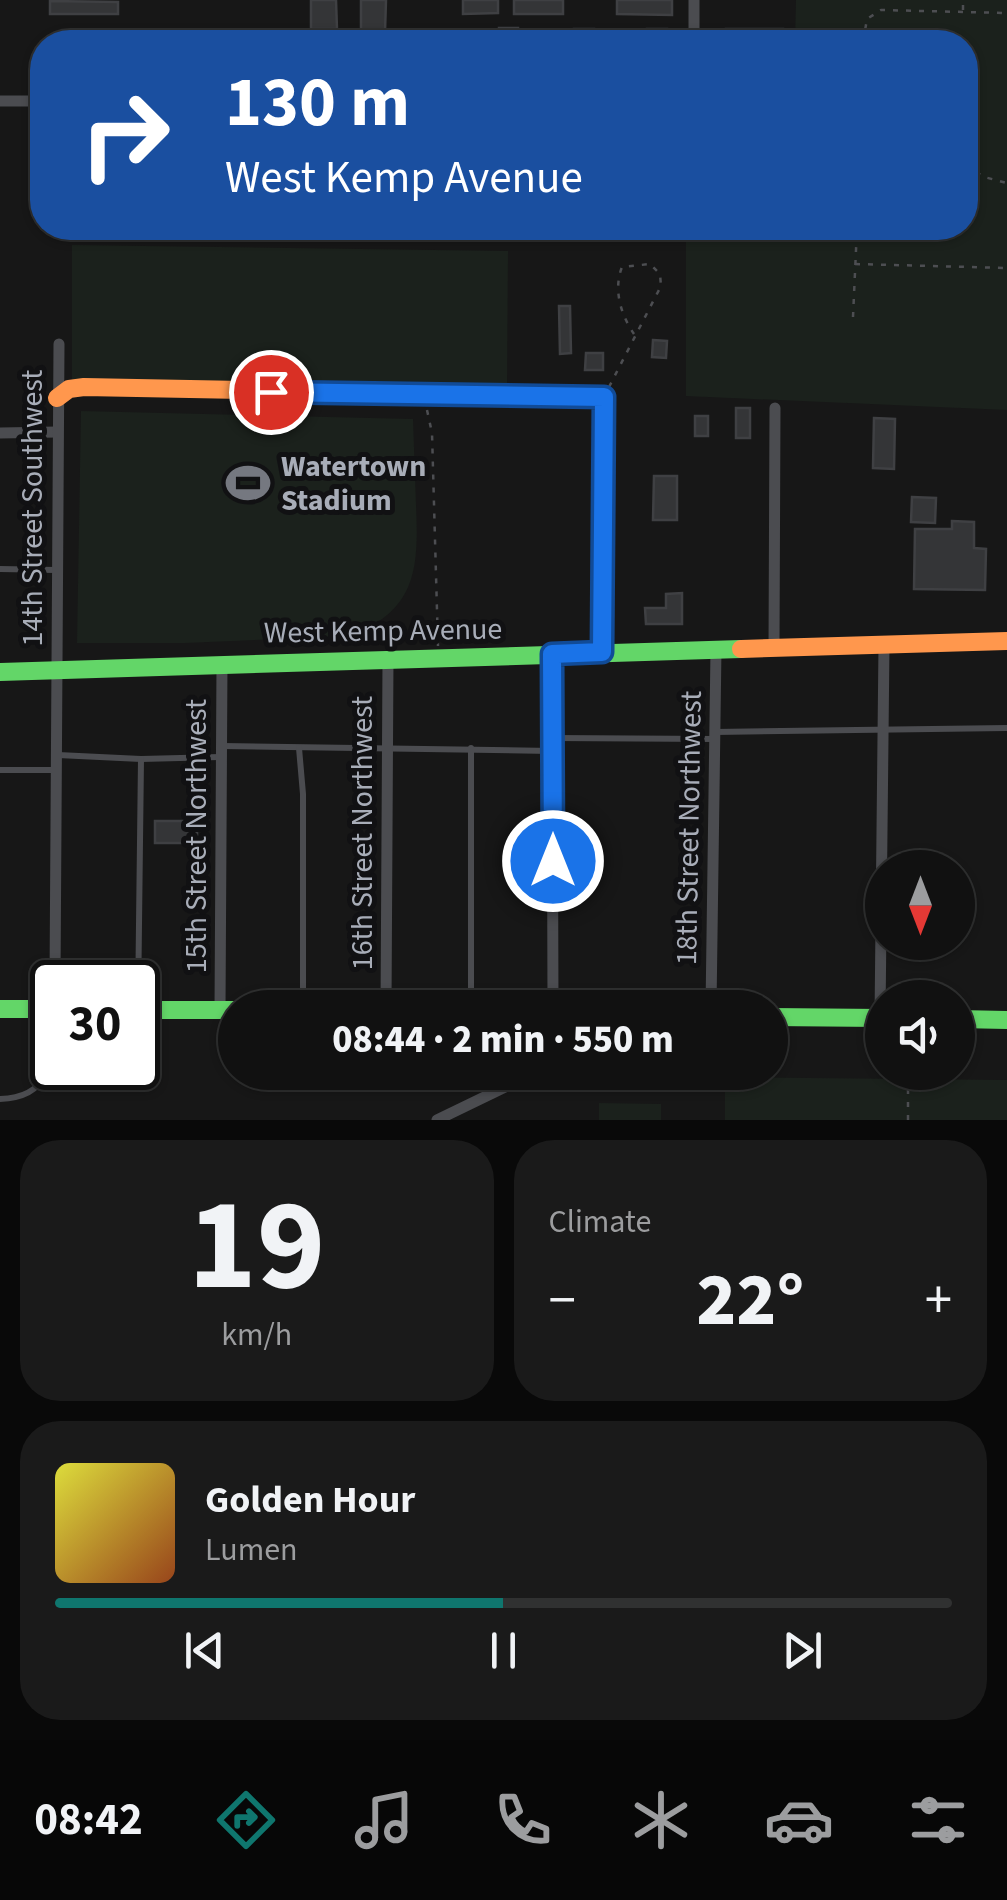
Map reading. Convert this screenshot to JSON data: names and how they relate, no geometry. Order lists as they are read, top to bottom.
{
  "streets": {
    "street": [
      "14th Street Southwest",
      "West Kemp Avenue",
      "18th Street Northwest",
      "16th Street Northwest",
      "15th Street Northwest"
    ]
  },
  "crossings": [
    ["14th Street Southwest", "West Kemp Avenue"],
    ["West Kemp Avenue", "18th Street Northwest"],
    ["West Kemp Avenue", "16th Street Northwest"],
    ["West Kemp Avenue", "15th Street Northwest"]
  ],
  "places": {
    "sports": ["Watertown Stadium"]
  },
  "north": "bottom",
  "page": {
    "turn": ["130 m", "West Kemp Avenue"],
    "limit": "30",
    "trip": "08:44 · 2 min · 550 m",
    "tile": [
      ["19", "km/h"],
      "Climate"
    ],
    "heat": ["−", "22°", "+"],
    "song": ["Golden Hour", "Lumen"],
    "tabs": "08:42"
  }
}
